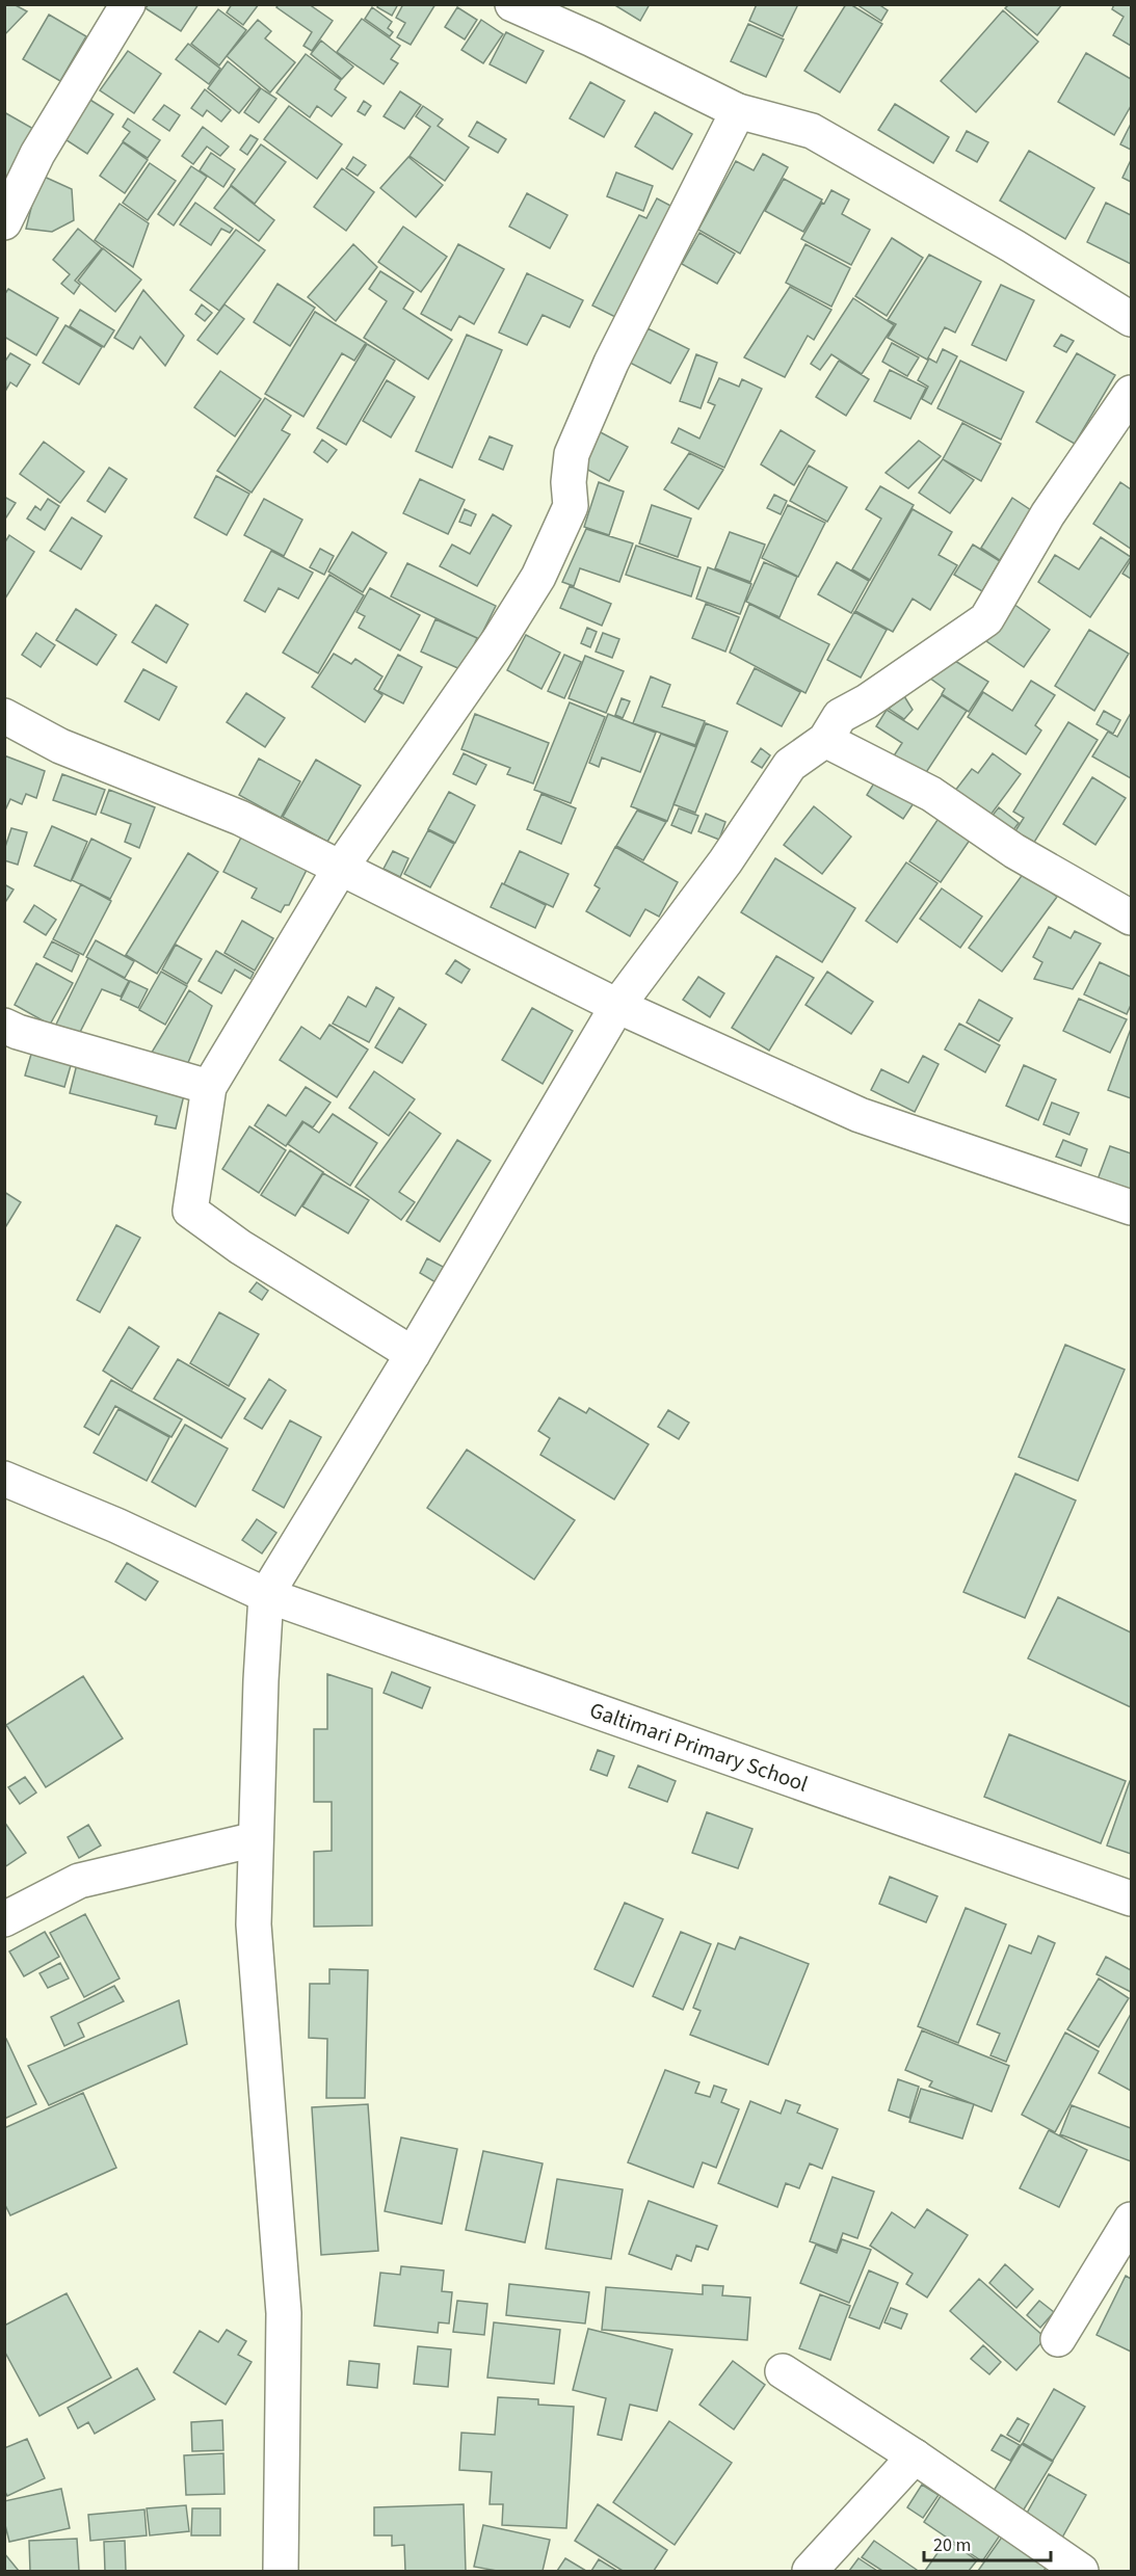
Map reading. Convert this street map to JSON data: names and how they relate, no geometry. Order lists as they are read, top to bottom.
{
  "streets": {
    "street": ["Galtimari Primary School"]
  },
  "scale_bar": "20 m"
}
